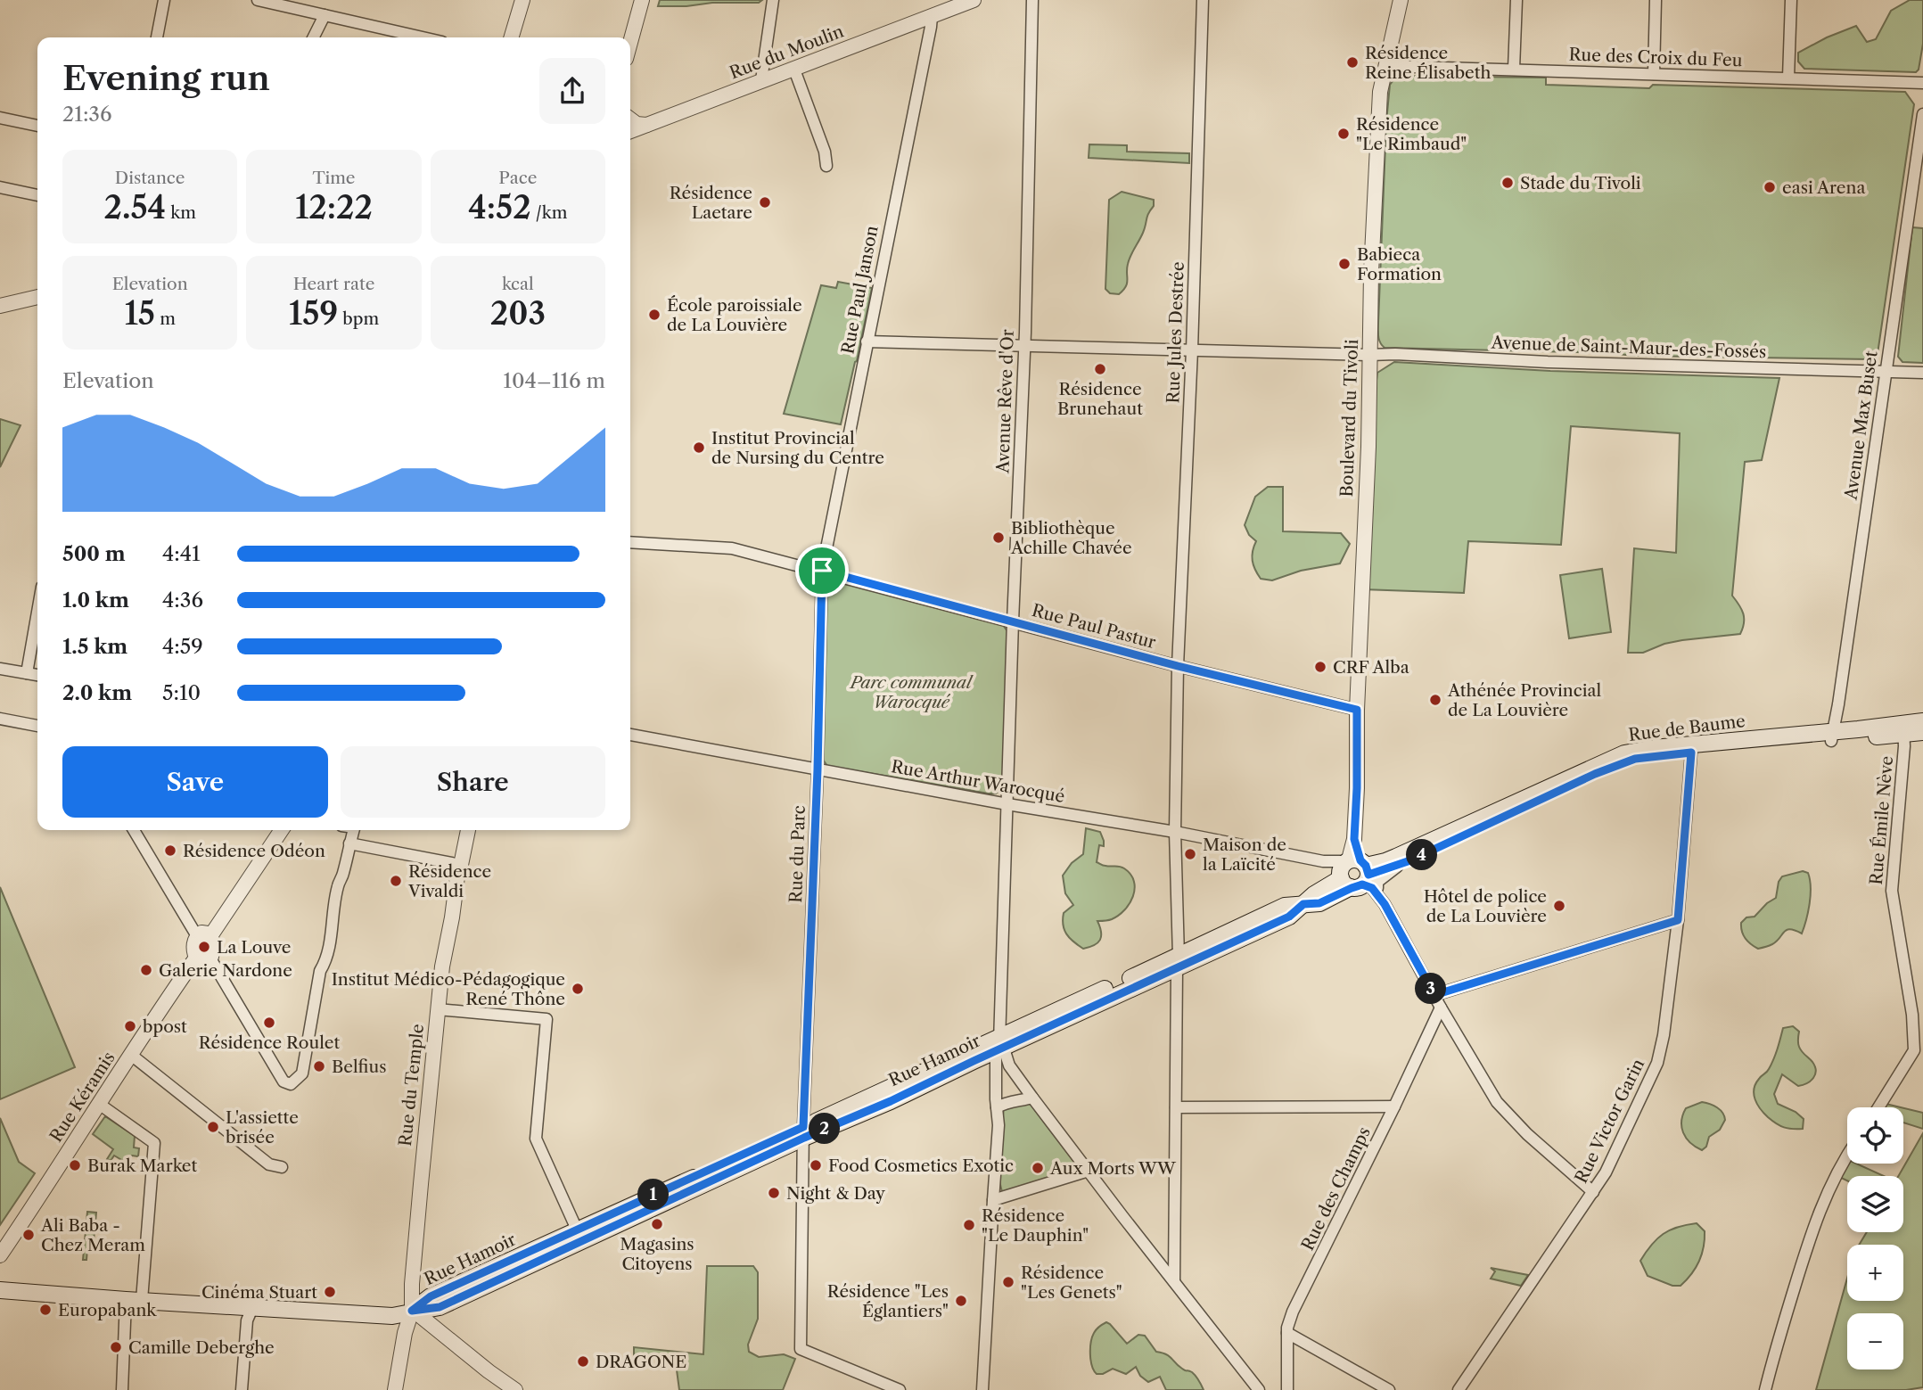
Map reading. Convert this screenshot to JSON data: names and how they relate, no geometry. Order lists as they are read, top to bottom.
{
  "streets": {
    "main road": ["Rue de Baume", "Rue Hamoir"],
    "street": [
      "Rue du Moulin",
      "Rue des Croix du Feu",
      "Rue Paul Janson",
      "Rue Jules Destrée",
      "Avenue de Saint-Maur-des-Fossés",
      "Avenue Rêve d'Or",
      "Boulevard du Tivoli",
      "Avenue Max Buset",
      "Rue Paul Pastur",
      "Rue Arthur Warocqué",
      "Rue Émile Nève",
      "Rue du Parc",
      "Rue du Temple",
      "Rue Kéramis",
      "Rue Victor Garin",
      "Rue des Champs"
    ]
  },
  "crossings": [
    ["Rue du Moulin", "Rue Paul Janson"],
    ["Rue des Croix du Feu", "Boulevard du Tivoli"],
    ["Rue Paul Janson", "Avenue de Saint-Maur-des-Fossés"],
    ["Rue Paul Janson", "Rue Paul Pastur"],
    ["Rue Paul Janson", "Rue du Parc"],
    ["Rue Jules Destrée", "Avenue de Saint-Maur-des-Fossés"],
    ["Rue Jules Destrée", "Rue Paul Pastur"],
    ["Rue Jules Destrée", "Rue Arthur Warocqué"],
    ["Rue Jules Destrée", "Rue Hamoir"],
    ["Avenue de Saint-Maur-des-Fossés", "Avenue Rêve d'Or"],
    ["Avenue de Saint-Maur-des-Fossés", "Boulevard du Tivoli"],
    ["Avenue de Saint-Maur-des-Fossés", "Avenue Max Buset"],
    ["Avenue Rêve d'Or", "Rue Paul Pastur"],
    ["Avenue Rêve d'Or", "Rue Arthur Warocqué"],
    ["Avenue Rêve d'Or", "Rue Hamoir"],
    ["Boulevard du Tivoli", "Rue Paul Pastur"],
    ["Boulevard du Tivoli", "Rue de Baume"],
    ["Boulevard du Tivoli", "Rue Arthur Warocqué"],
    ["Boulevard du Tivoli", "Rue Hamoir"],
    ["Avenue Max Buset", "Rue de Baume"],
    ["Rue Paul Pastur", "Rue du Parc"],
    ["Rue de Baume", "Rue Arthur Warocqué"],
    ["Rue de Baume", "Rue Émile Nève"],
    ["Rue de Baume", "Rue Hamoir"],
    ["Rue de Baume", "Rue Victor Garin"],
    ["Rue Arthur Warocqué", "Rue du Parc"],
    ["Rue Arthur Warocqué", "Rue Hamoir"],
    ["Rue du Parc", "Rue Hamoir"],
    ["Rue Hamoir", "Rue du Temple"]
  ],
  "parks": ["Parc communal Warocqué"],
  "places": [
    "Résidence Reine Élisabeth",
    "Résidence \"Le Rimbaud\"",
    "Stade du Tivoli",
    "easi Arena",
    "Résidence Laetare",
    "Babieca Formation",
    "École paroissiale de La Louvière",
    "Résidence Brunehaut",
    "Institut Provincial de Nursing du Centre",
    "Bibliothèque Achille Chavée",
    "CRF Alba",
    "Athénée Provincial de La Louvière",
    "Résidence Odéon",
    "Maison de la Laïcité",
    "Résidence Vivaldi",
    "Hôtel de police de La Louvière",
    "La Louve",
    "Galerie Nardone",
    "Institut Médico-Pédagogique René Thône",
    "Résidence Roulet",
    "bpost",
    "Belfius",
    "L'assiette brisée",
    "Burak Market",
    "Food Cosmetics Exotic",
    "Aux Morts WW",
    "Night & Day",
    "Magasins Citoyens",
    "Résidence \"Le Dauphin\"",
    "Ali Baba - Chez Meram",
    "Résidence \"Les Genets\"",
    "Cinéma Stuart",
    "Résidence \"Les Églantiers\"",
    "Europabank",
    "Camille Deberghe",
    "DRAGONE"
  ],
  "page": {
    "heading": ["Evening run", "21:36"],
    "stats": [
      ["Distance", "2.54 km"],
      ["Time", "12:22"],
      ["Pace", "4:52 /km"],
      ["Elevation", "15 m"],
      ["Heart rate", "159 bpm"],
      ["kcal", "203"]
    ],
    "chart": ["Elevation", "104–116 m"],
    "list": [
      {
        "name": "500 m",
        "note": "4:41"
      },
      {
        "name": "1.0 km",
        "note": "4:36"
      },
      {
        "name": "1.5 km",
        "note": "4:59"
      },
      {
        "name": "2.0 km",
        "note": "5:10"
      }
    ],
    "buttons": ["Save", "Share"],
    "pins": [
      "4",
      "3",
      "2",
      "1"
    ],
    "map_buttons": ["+", "−"]
  }
}
